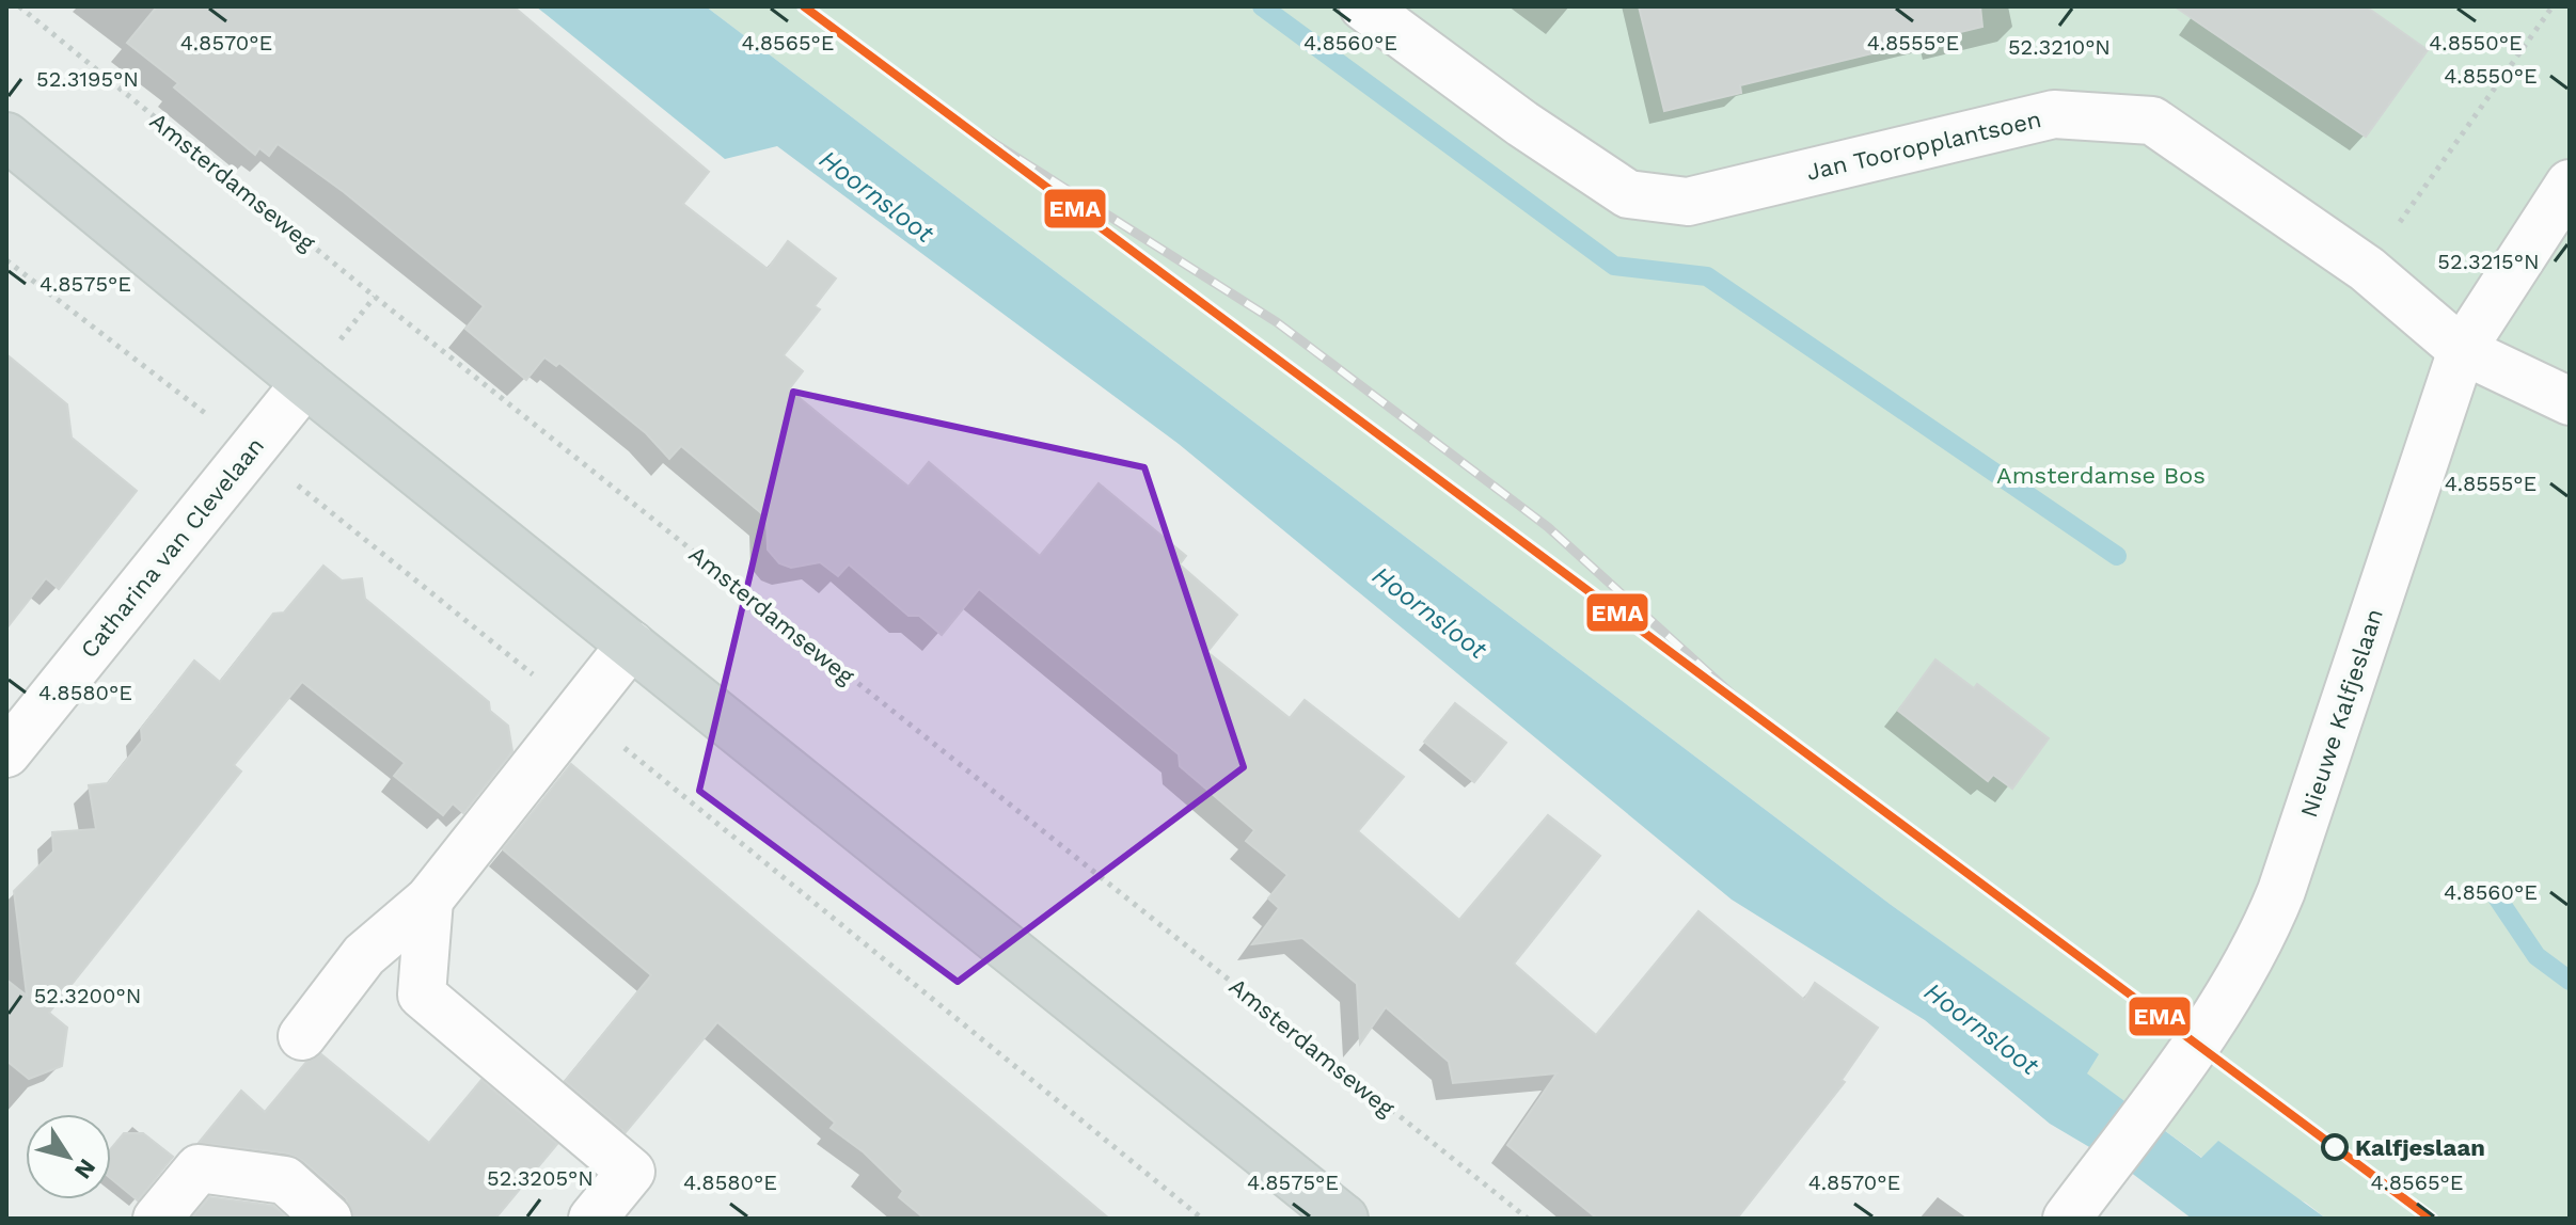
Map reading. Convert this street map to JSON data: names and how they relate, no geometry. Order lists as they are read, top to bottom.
{
  "streets": {
    "street": ["Jan Tooropplantsoen", "Catharina van Clevelaan", "Nieuwe Kalfjeslaan"],
    "path": ["Amsterdamseweg"]
  },
  "crossings": [
    ["Jan Tooropplantsoen", "Nieuwe Kalfjeslaan"]
  ],
  "water": ["Hoornsloot"],
  "parks": ["Amsterdamse Bos"],
  "places": ["Kalfjeslaan"],
  "lines": ["transit line EMA"],
  "north": "bottom right",
  "coordinates": [
    "4.8570°E",
    "4.8560°E",
    "4.8555°E",
    "4.8565°E",
    "4.8550°E",
    "52.3210°N",
    "52.3195°N",
    "52.3215°N",
    "4.8575°E",
    "4.8580°E",
    "52.3200°N",
    "52.3205°N"
  ]
}
